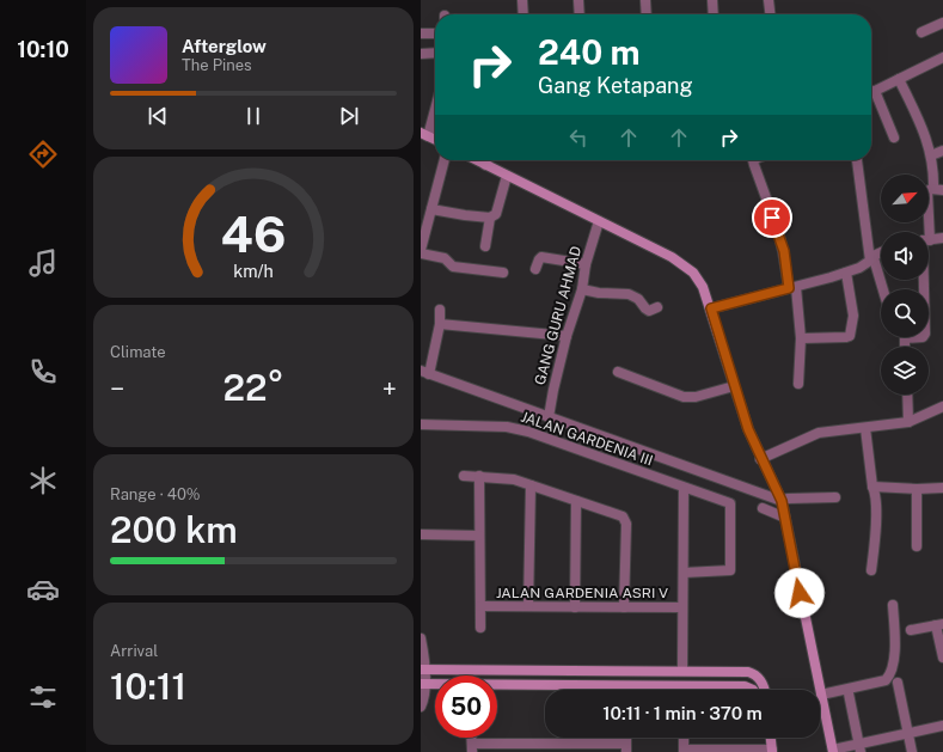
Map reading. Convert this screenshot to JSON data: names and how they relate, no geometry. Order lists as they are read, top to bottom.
{
  "streets": {
    "street": ["GANG GURU AHMAD", "JALAN GARDENIA III", "JALAN GARDENIA ASRI V"]
  },
  "north": "top right",
  "page": {
    "tabs": "10:10",
    "turn": ["240 m", "Gang Ketapang"],
    "song": ["Afterglow", "The Pines"],
    "tile": [
      "Climate",
      ["Range · 40%", "200 km"],
      ["Arrival", "10:11"]
    ],
    "heat": ["−", "22°", "+"],
    "limit": "50",
    "trip": "10:11 · 1 min · 370 m",
    "gauge": ["46", "km/h"]
  }
}
